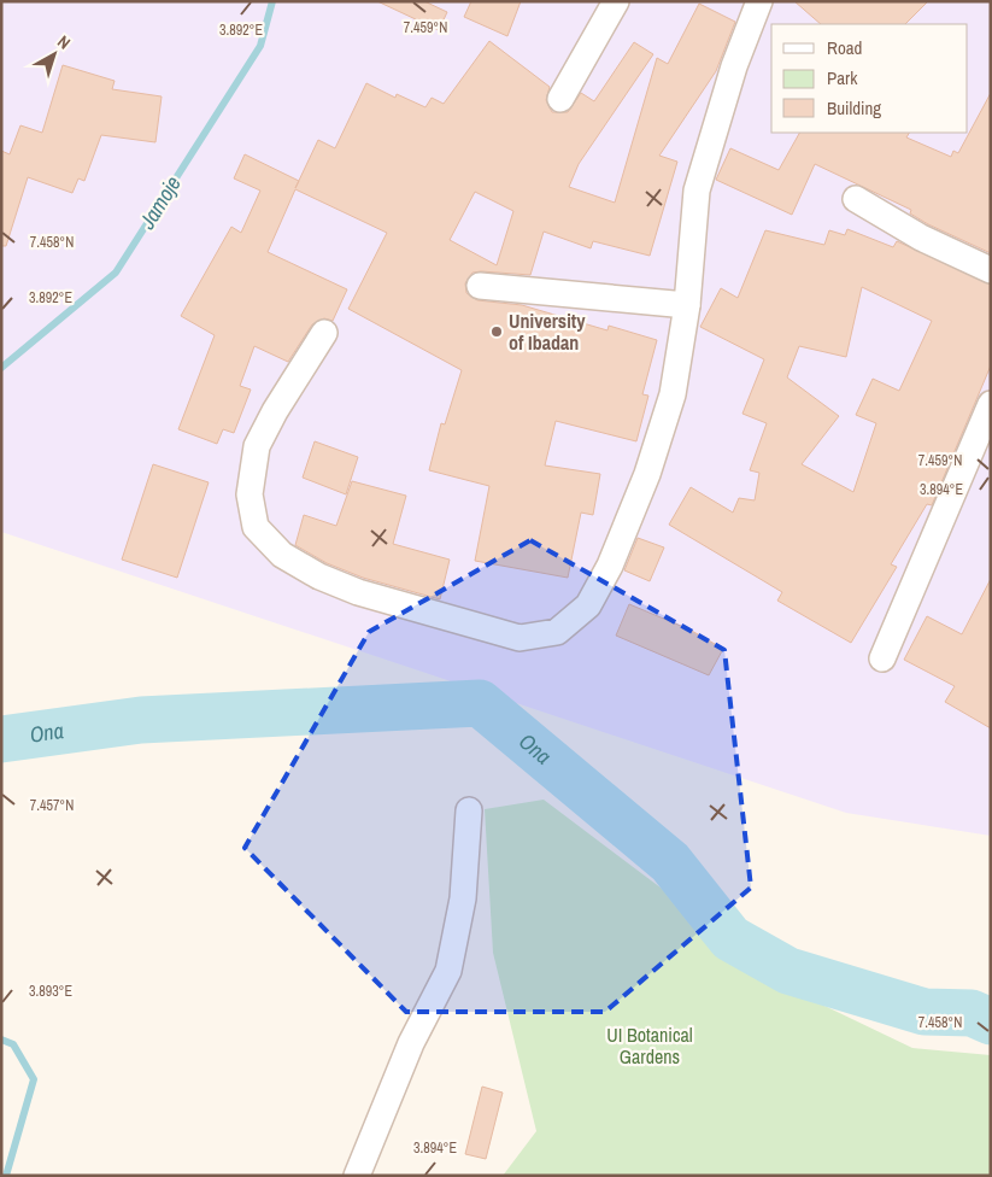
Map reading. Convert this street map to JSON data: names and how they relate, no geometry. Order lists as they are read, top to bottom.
{
  "water": ["Jamoje", "Ona"],
  "parks": ["UI Botanical Gardens"],
  "places": ["University of Ibadan"],
  "legend": ["Road", "Park", "Building"],
  "north": "top right",
  "coordinates": [
    "7.459°N",
    "3.892°E",
    "7.458°N",
    "3.894°E",
    "7.457°N",
    "3.893°E"
  ]
}
